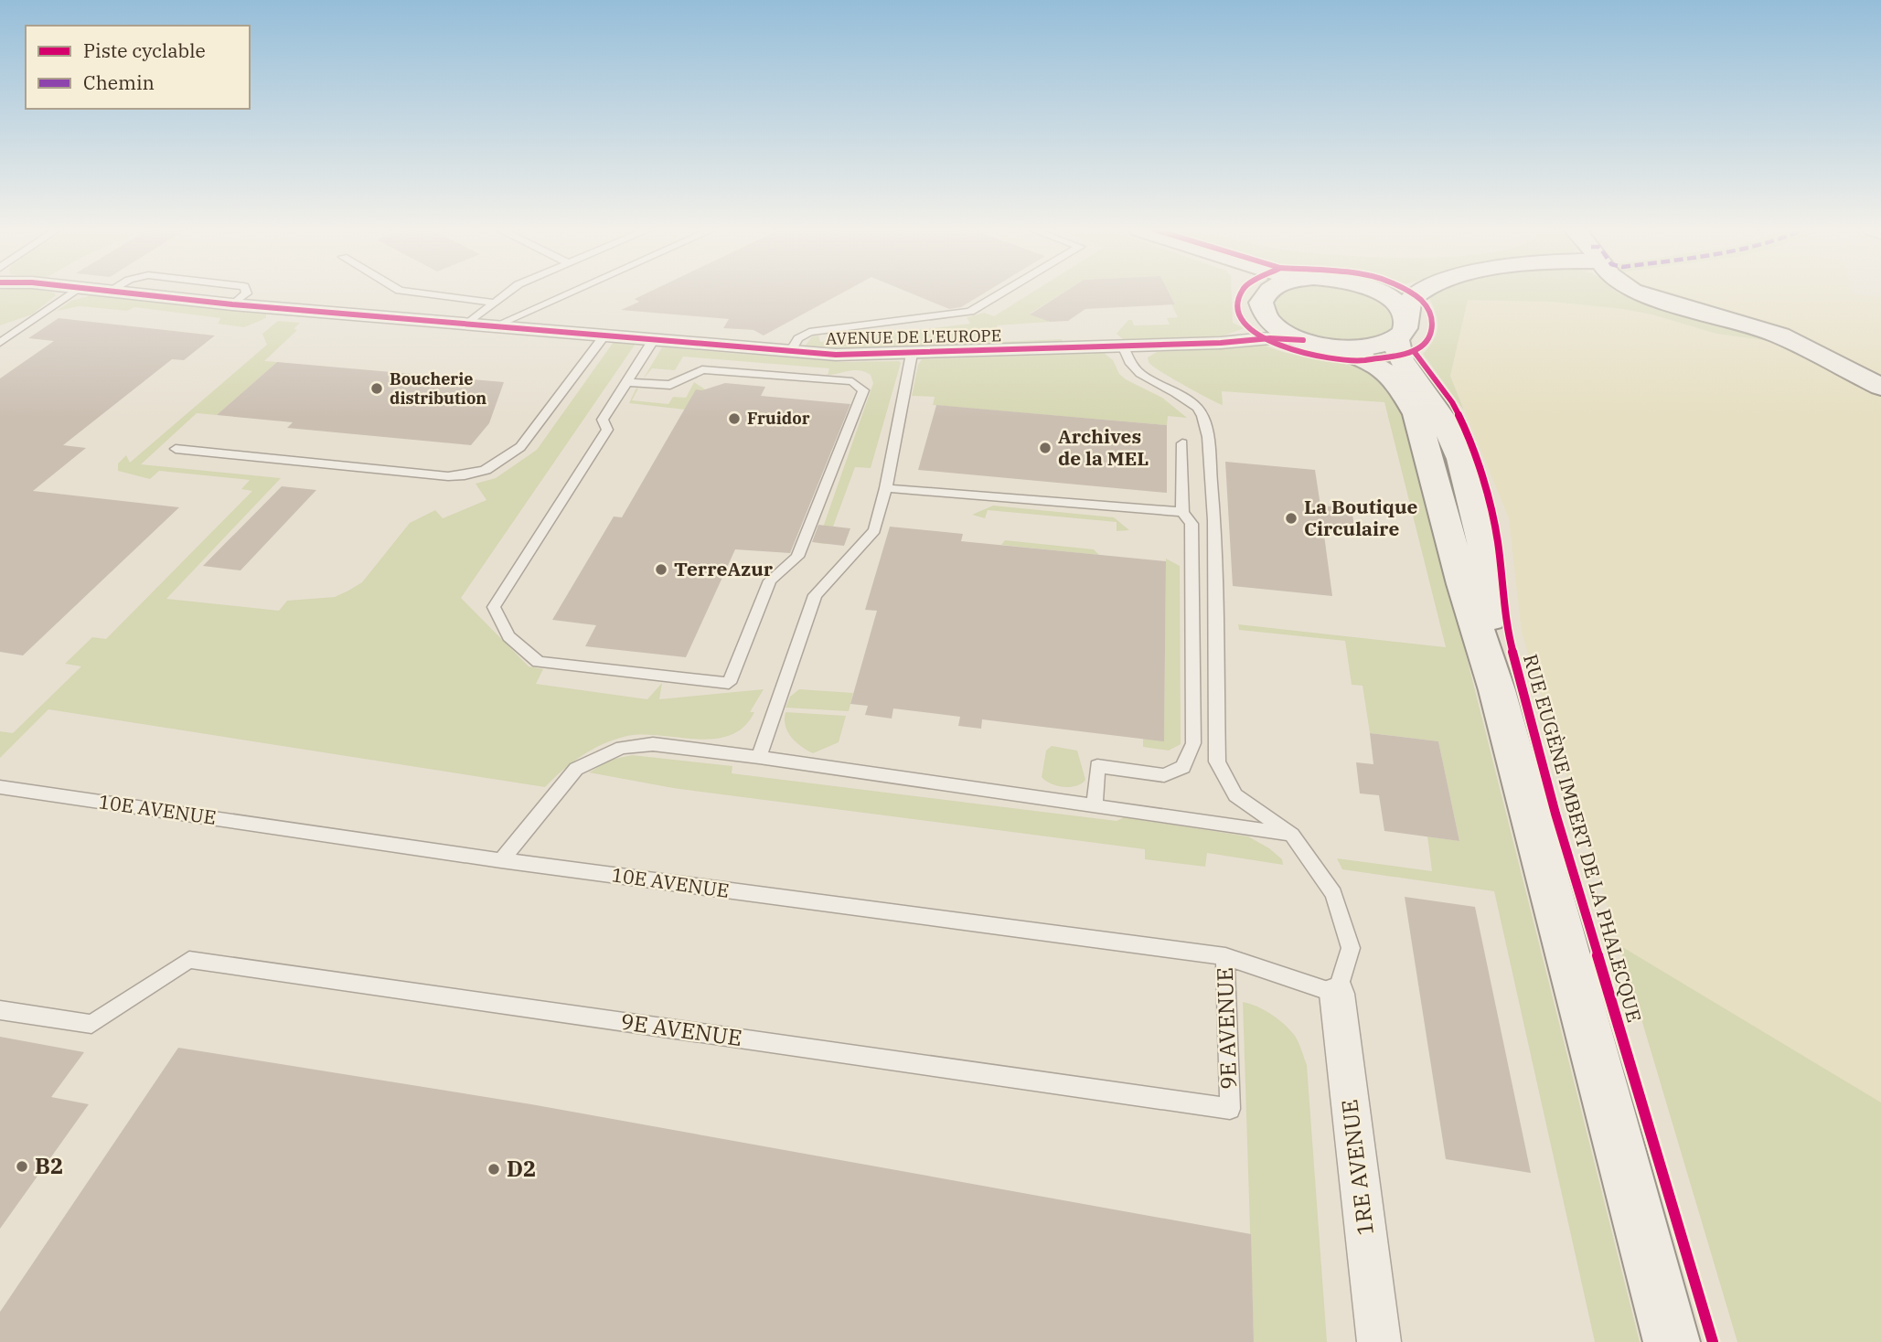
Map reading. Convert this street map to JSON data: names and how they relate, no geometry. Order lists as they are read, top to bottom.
{
  "streets": {
    "street": ["AVENUE DE L'EUROPE", "RUE EUGÈNE IMBERT DE LA PHALECQUE", "1RE AVENUE"],
    "lane": ["10E AVENUE", "9E AVENUE"]
  },
  "crossings": [
    ["AVENUE DE L'EUROPE", "RUE EUGÈNE IMBERT DE LA PHALECQUE"],
    ["10E AVENUE", "9E AVENUE"],
    ["10E AVENUE", "1RE AVENUE"]
  ],
  "places": [
    "Boucherie distribution",
    "Fruidor",
    "Archives de la MEL",
    "La Boutique Circulaire",
    "TerreAzur",
    "B2",
    "D2"
  ],
  "legend": ["Piste cyclable", "Chemin"]
}
